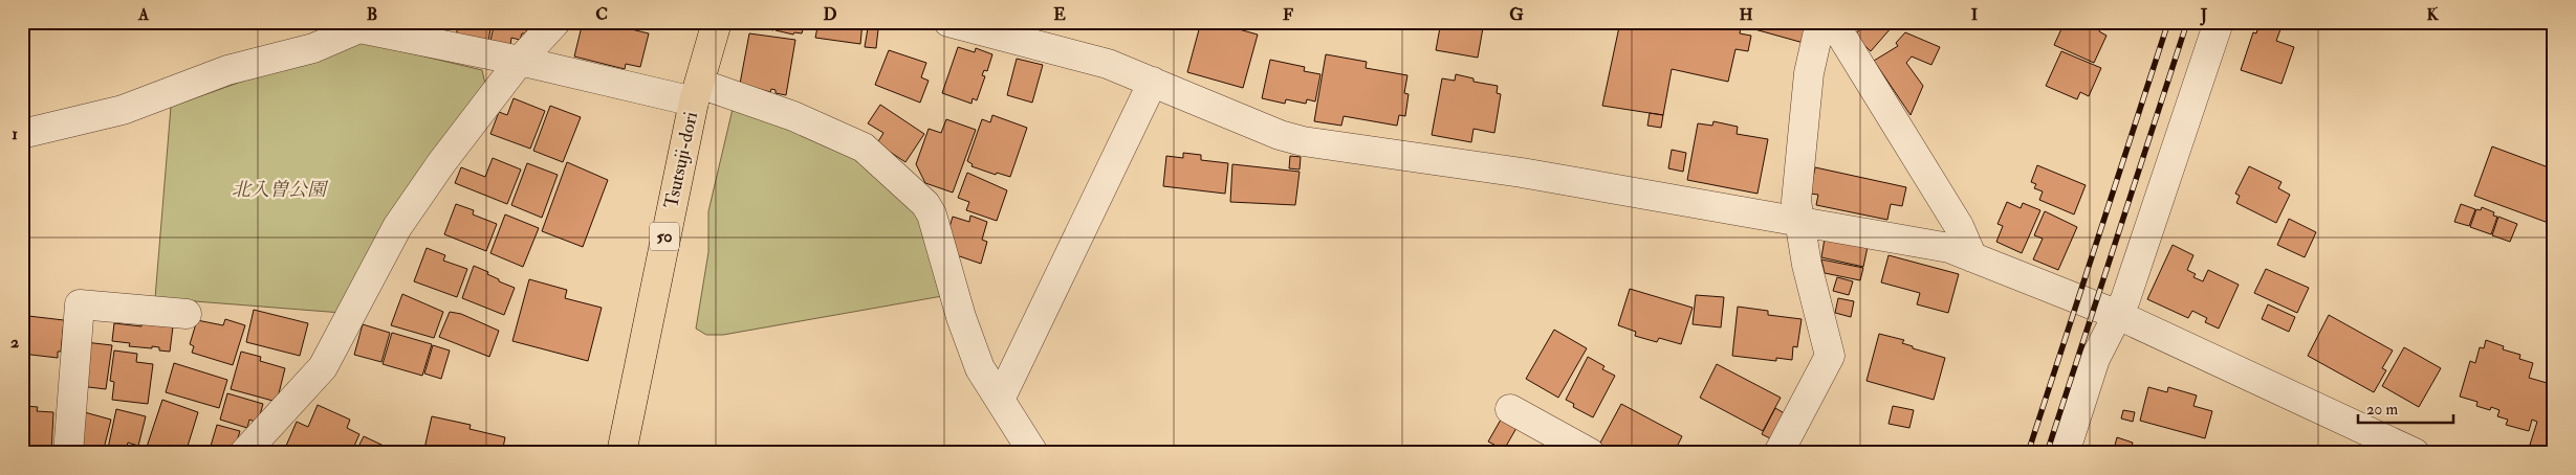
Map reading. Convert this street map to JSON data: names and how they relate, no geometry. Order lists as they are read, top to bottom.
{
  "streets": {
    "main road": ["Tsutsuji-dori", "50"]
  },
  "parks": ["北入曽公園"],
  "scale_bar": "20 m",
  "grid": {
    "columns": [
      "A",
      "B",
      "C",
      "D",
      "E",
      "F",
      "G",
      "H",
      "I",
      "J",
      "K"
    ],
    "rows": ["1", "2"]
  }
}
